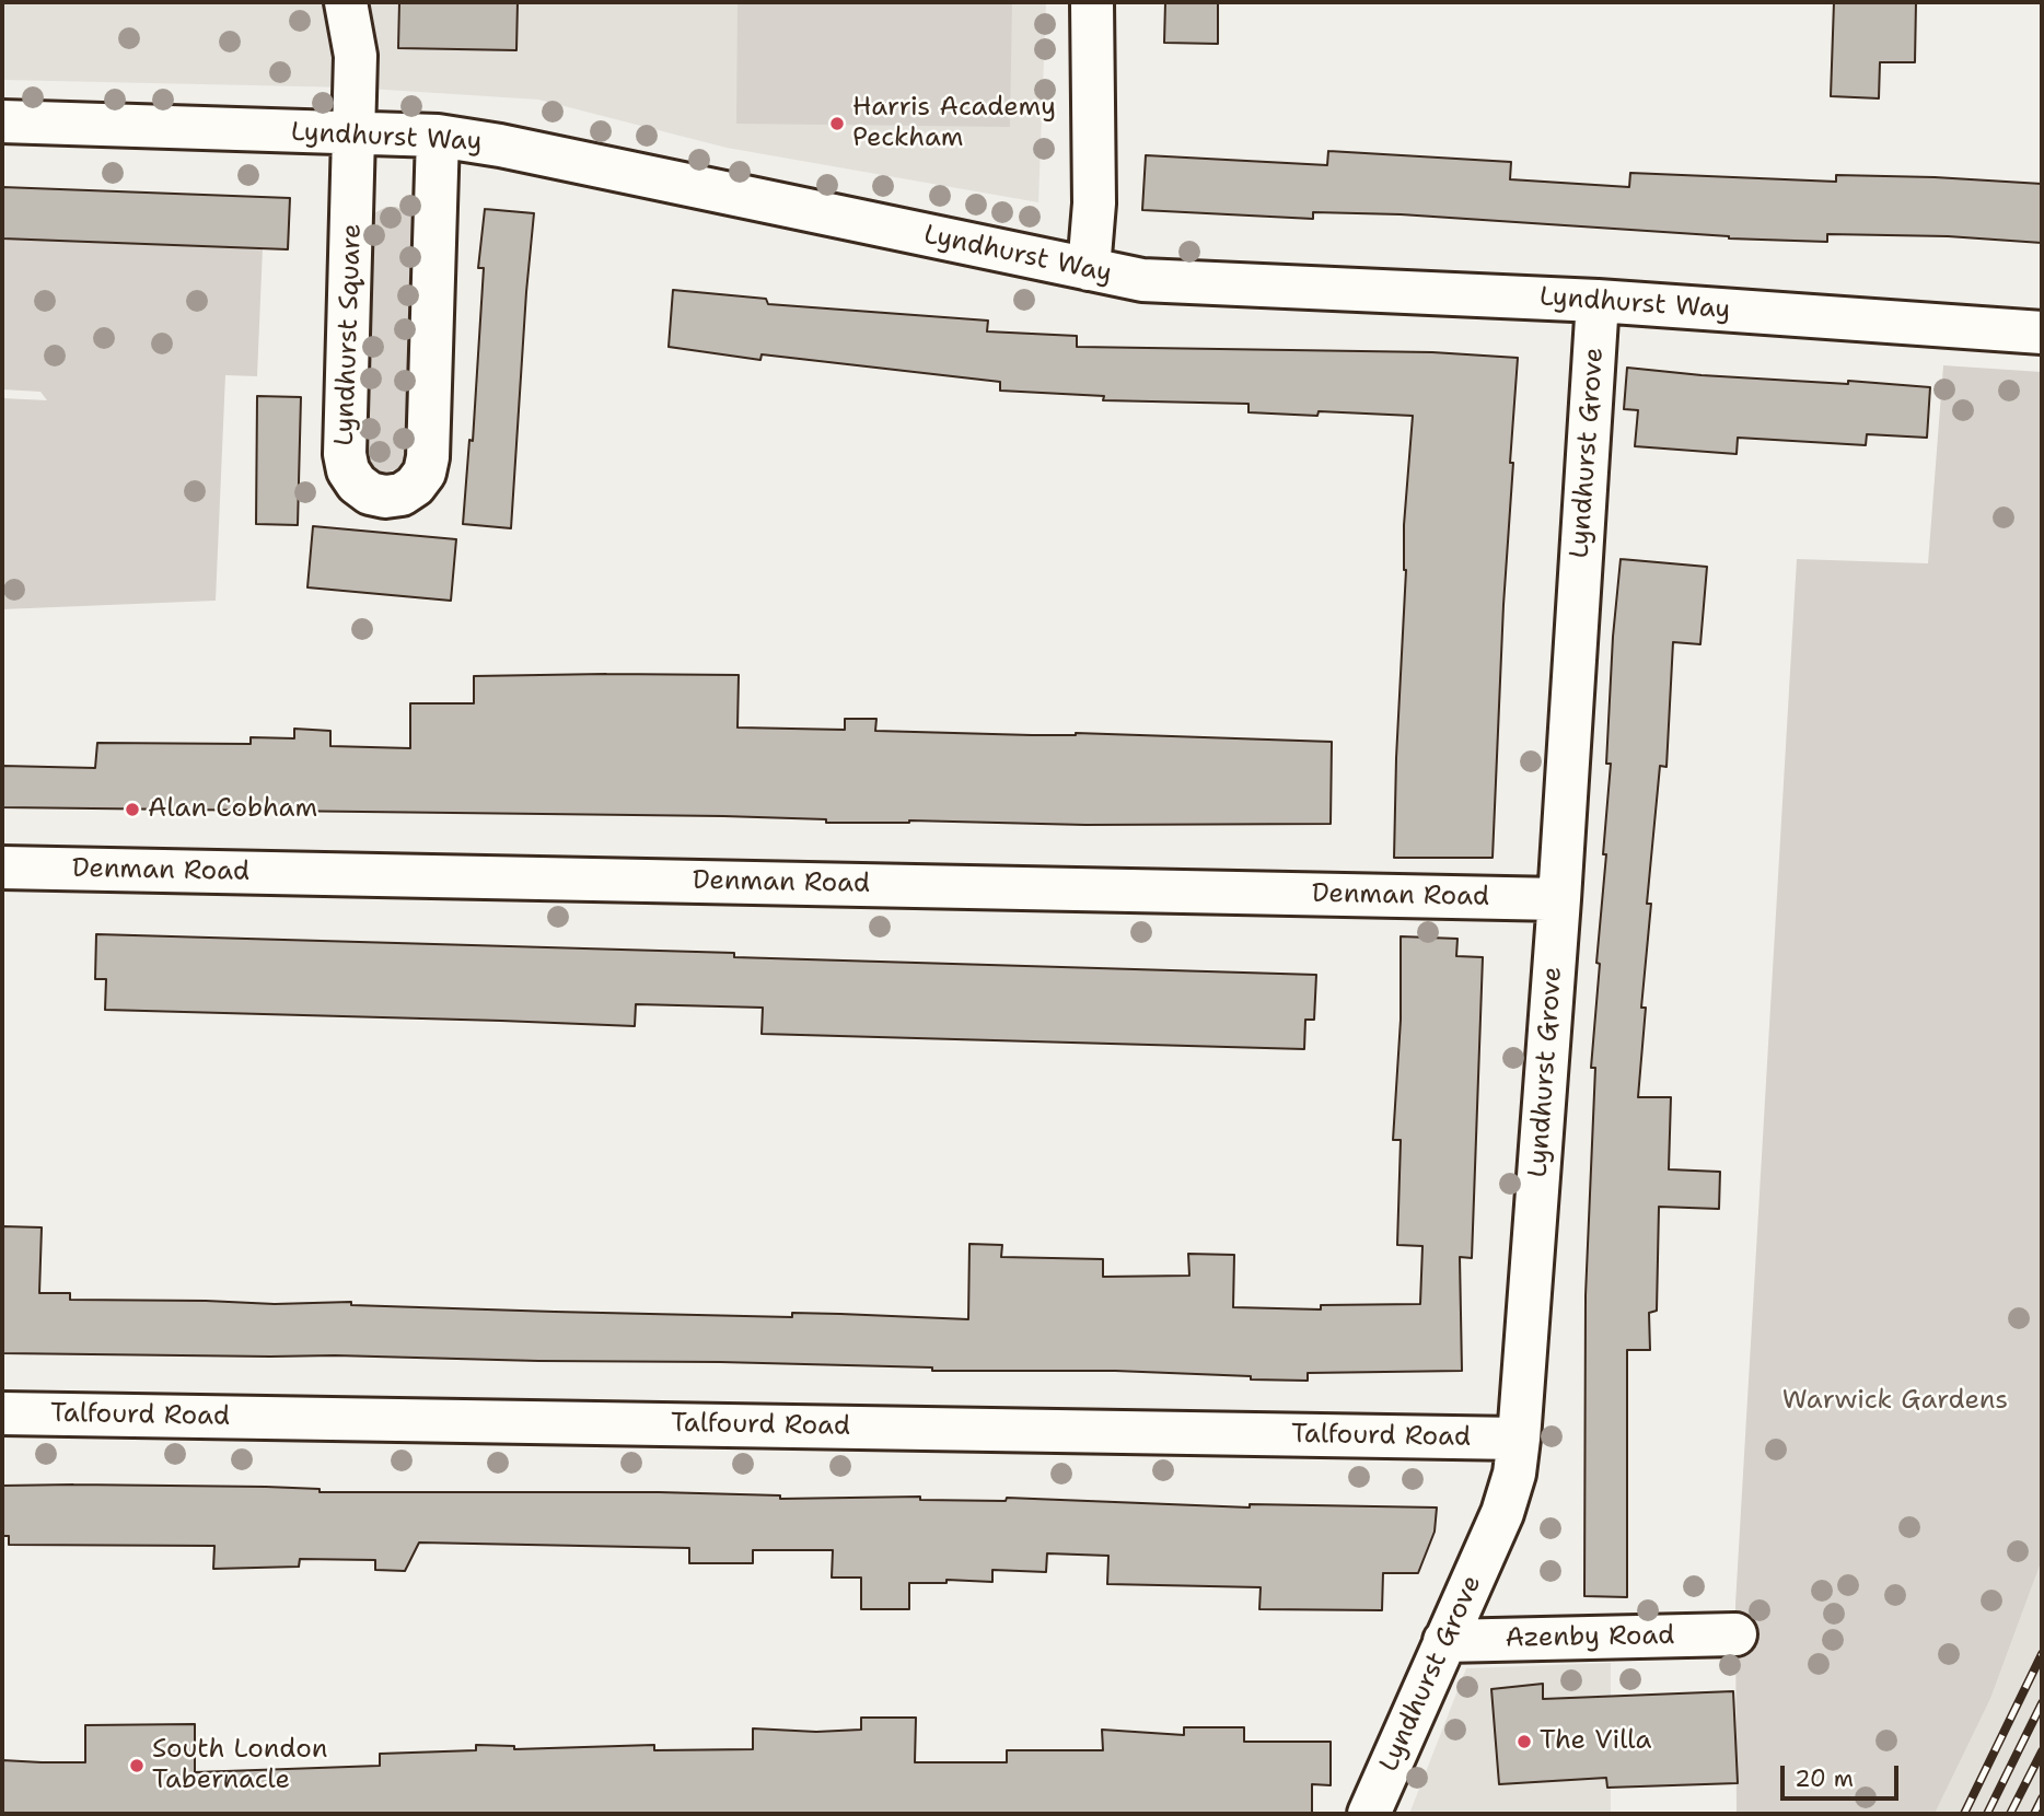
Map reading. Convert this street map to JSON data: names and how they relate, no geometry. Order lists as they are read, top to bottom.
{
  "streets": {
    "street": [
      "Lyndhurst Way",
      "Lyndhurst Square",
      "Lyndhurst Grove",
      "Denman Road",
      "Talfourd Road",
      "Azenby Road"
    ]
  },
  "crossings": [
    ["Lyndhurst Way", "Lyndhurst Square"],
    ["Lyndhurst Way", "Lyndhurst Grove"],
    ["Lyndhurst Grove", "Denman Road"],
    ["Lyndhurst Grove", "Talfourd Road"],
    ["Lyndhurst Grove", "Azenby Road"]
  ],
  "parks": ["Warwick Gardens"],
  "places": [
    "Harris Academy Peckham",
    "Alan Cobham",
    "The Villa",
    "South London Tabernacle"
  ],
  "scale_bar": "20 m"
}
